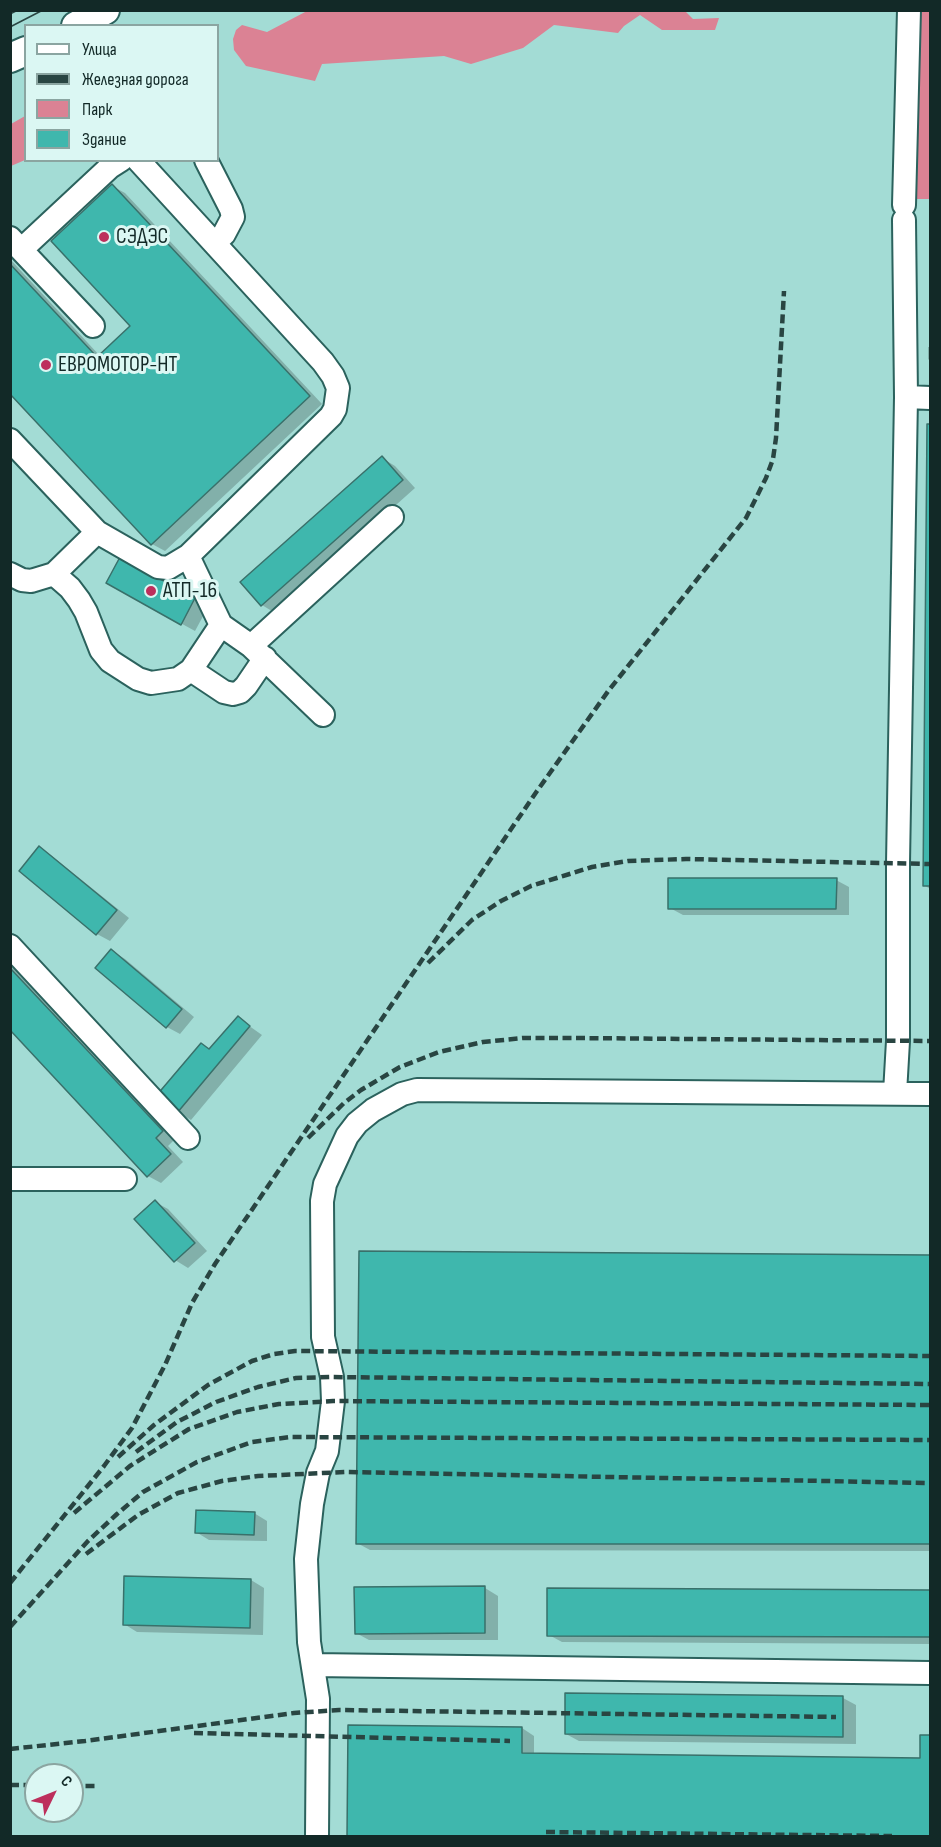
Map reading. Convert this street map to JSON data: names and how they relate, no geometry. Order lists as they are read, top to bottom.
{
  "places": ["СЭДЭС", "ЕВРОМОТОР-НТ", "АТП-16"],
  "legend": [
    "Улица",
    "Железная дорога",
    "Парк",
    "Здание"
  ],
  "north": "top right"
}
